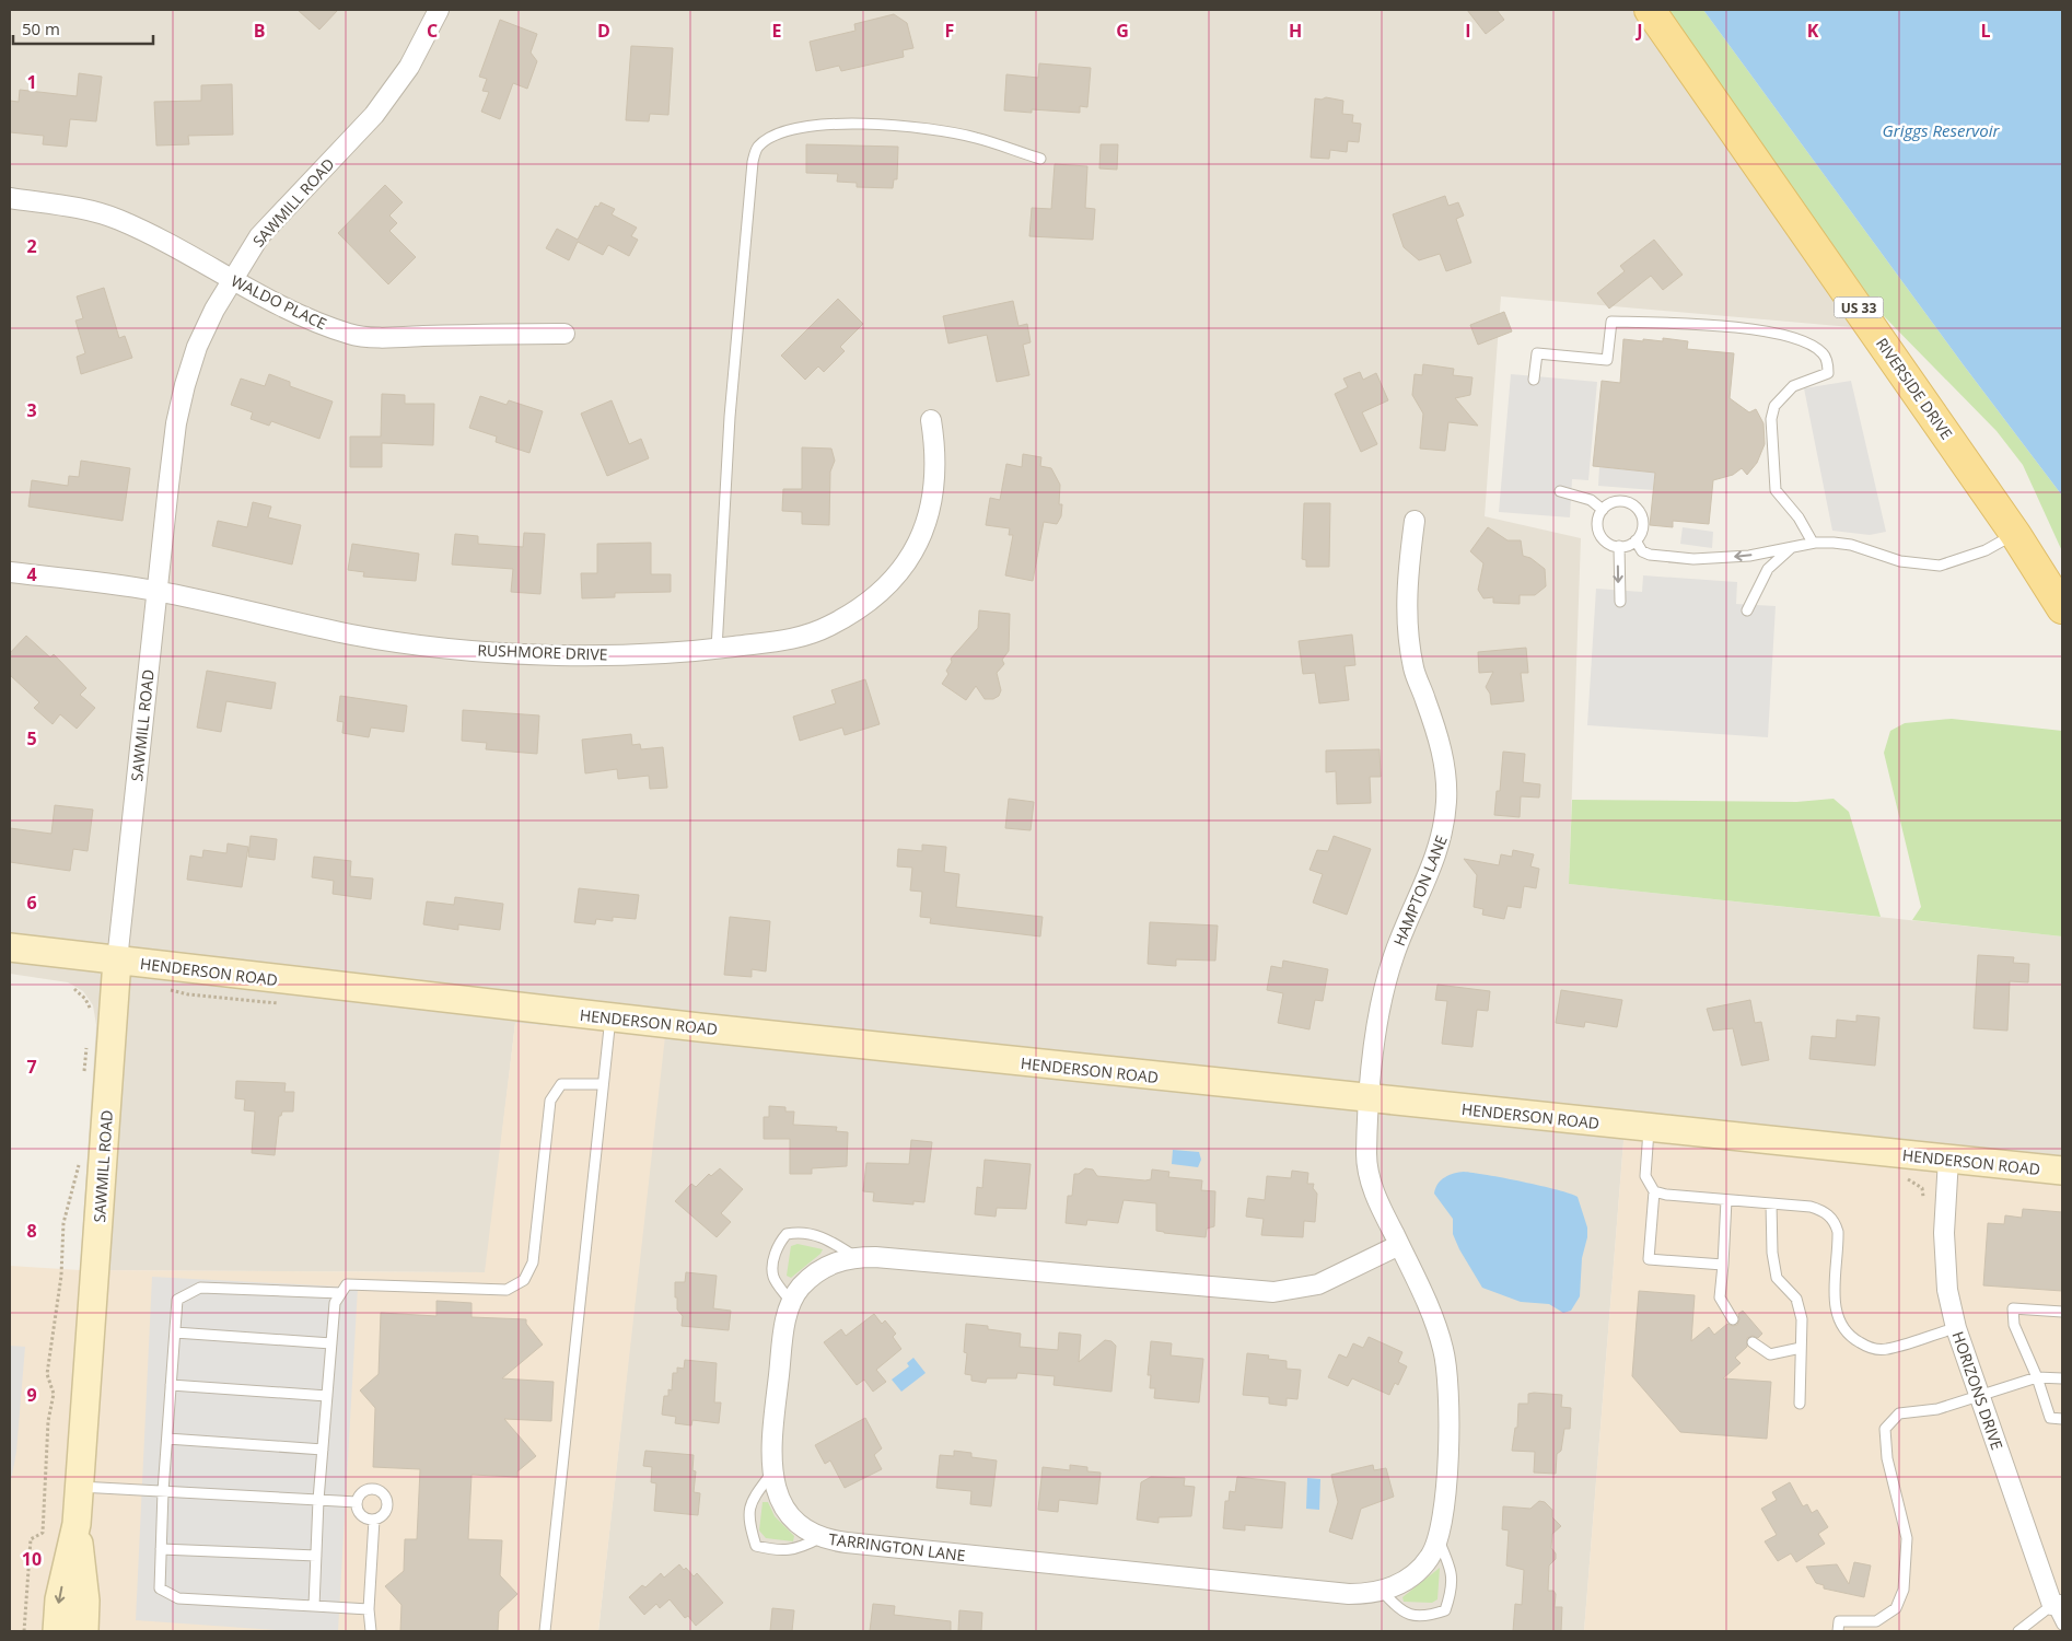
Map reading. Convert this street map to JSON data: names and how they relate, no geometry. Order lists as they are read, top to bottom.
{
  "streets": {
    "main road": [
      "SAWMILL ROAD",
      "US 33",
      "RIVERSIDE DRIVE",
      "HENDERSON ROAD"
    ],
    "street": [
      "WALDO PLACE",
      "RUSHMORE DRIVE",
      "HAMPTON LANE",
      "HORIZONS DRIVE",
      "TARRINGTON LANE"
    ]
  },
  "crossings": [
    ["SAWMILL ROAD", "WALDO PLACE"],
    ["SAWMILL ROAD", "RUSHMORE DRIVE"],
    ["SAWMILL ROAD", "HENDERSON ROAD"],
    ["HAMPTON LANE", "HENDERSON ROAD"],
    ["HAMPTON LANE", "TARRINGTON LANE"],
    ["HENDERSON ROAD", "HORIZONS DRIVE"],
    ["HENDERSON ROAD", "TARRINGTON LANE"]
  ],
  "water": ["Griggs Reservoir"],
  "scale_bar": "50 m",
  "grid": {
    "columns": [
      "B",
      "C",
      "D",
      "E",
      "F",
      "G",
      "H",
      "I",
      "J",
      "K",
      "L"
    ],
    "rows": [
      "1",
      "2",
      "3",
      "4",
      "5",
      "6",
      "7",
      "8",
      "9",
      "10"
    ]
  }
}
